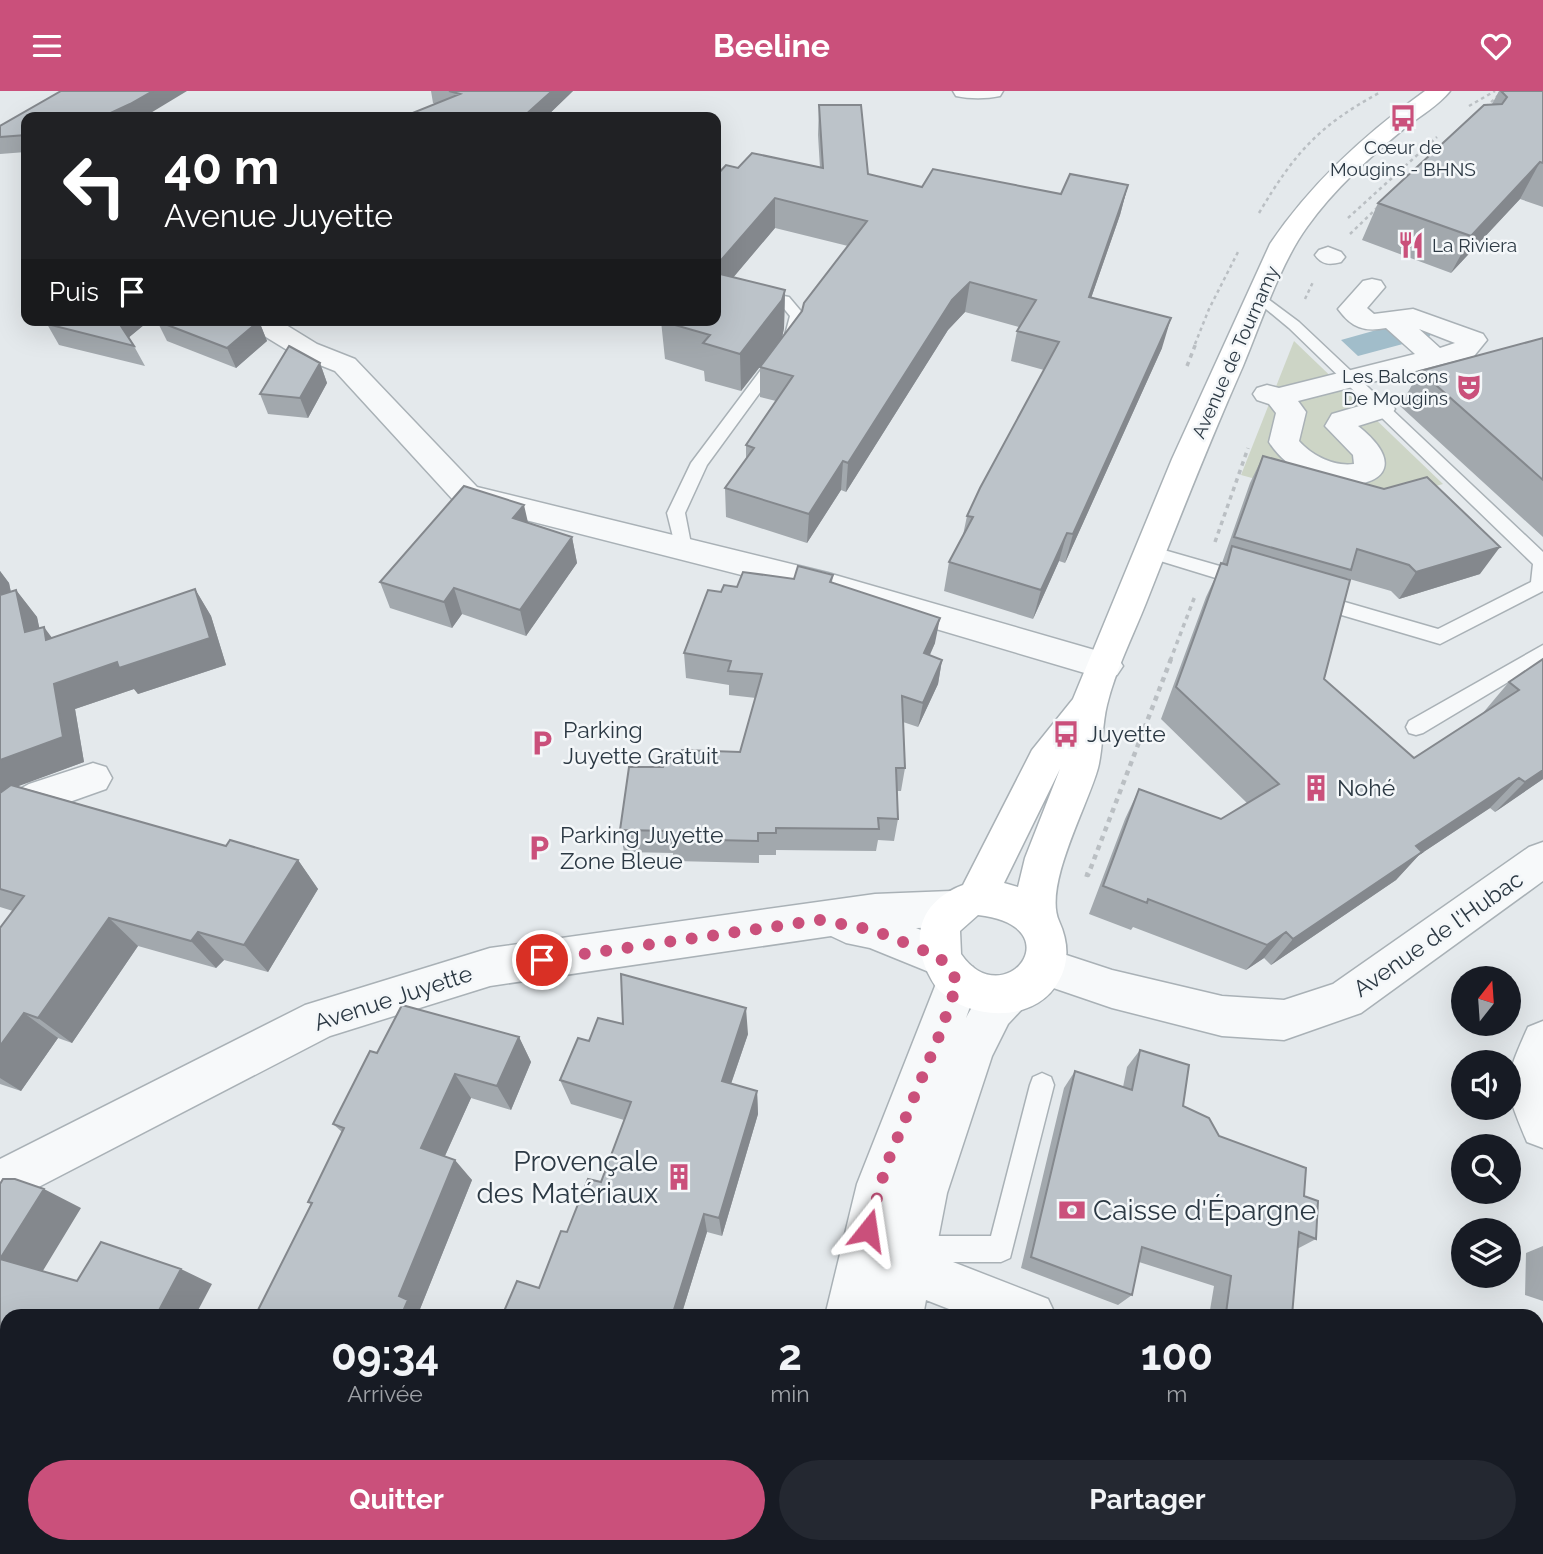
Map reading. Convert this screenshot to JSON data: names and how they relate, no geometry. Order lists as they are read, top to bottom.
{
  "streets": {
    "main road": ["Avenue de Tournamy"],
    "street": ["Avenue de l'Hubac", "Avenue Juyette"]
  },
  "crossings": [
    ["Avenue de Tournamy", "Avenue de l'Hubac"],
    ["Avenue de Tournamy", "Avenue Juyette"],
    ["Avenue de l'Hubac", "Avenue Juyette"]
  ],
  "places": {
    "bus stop": ["Cœur de Mougins - BHNS", "Juyette"],
    "restaurant": ["La Riviera"],
    "theatre": ["Les Balcons De Mougins"],
    "parking": ["Parking Juyette Gratuit", "Parking Juyette Zone Bleue"],
    "building": ["Nohé", "Provençale des Matériaux"],
    "bank": ["Caisse d'Épargne"]
  },
  "north": "top",
  "page": {
    "header": "Beeline",
    "turn": ["40 m", "Avenue Juyette"],
    "then": "Puis",
    "eta": [
      "09:34",
      "Arrivée",
      "2",
      "min",
      "100",
      "m"
    ],
    "buttons": ["Quitter", "Partager"]
  }
}
